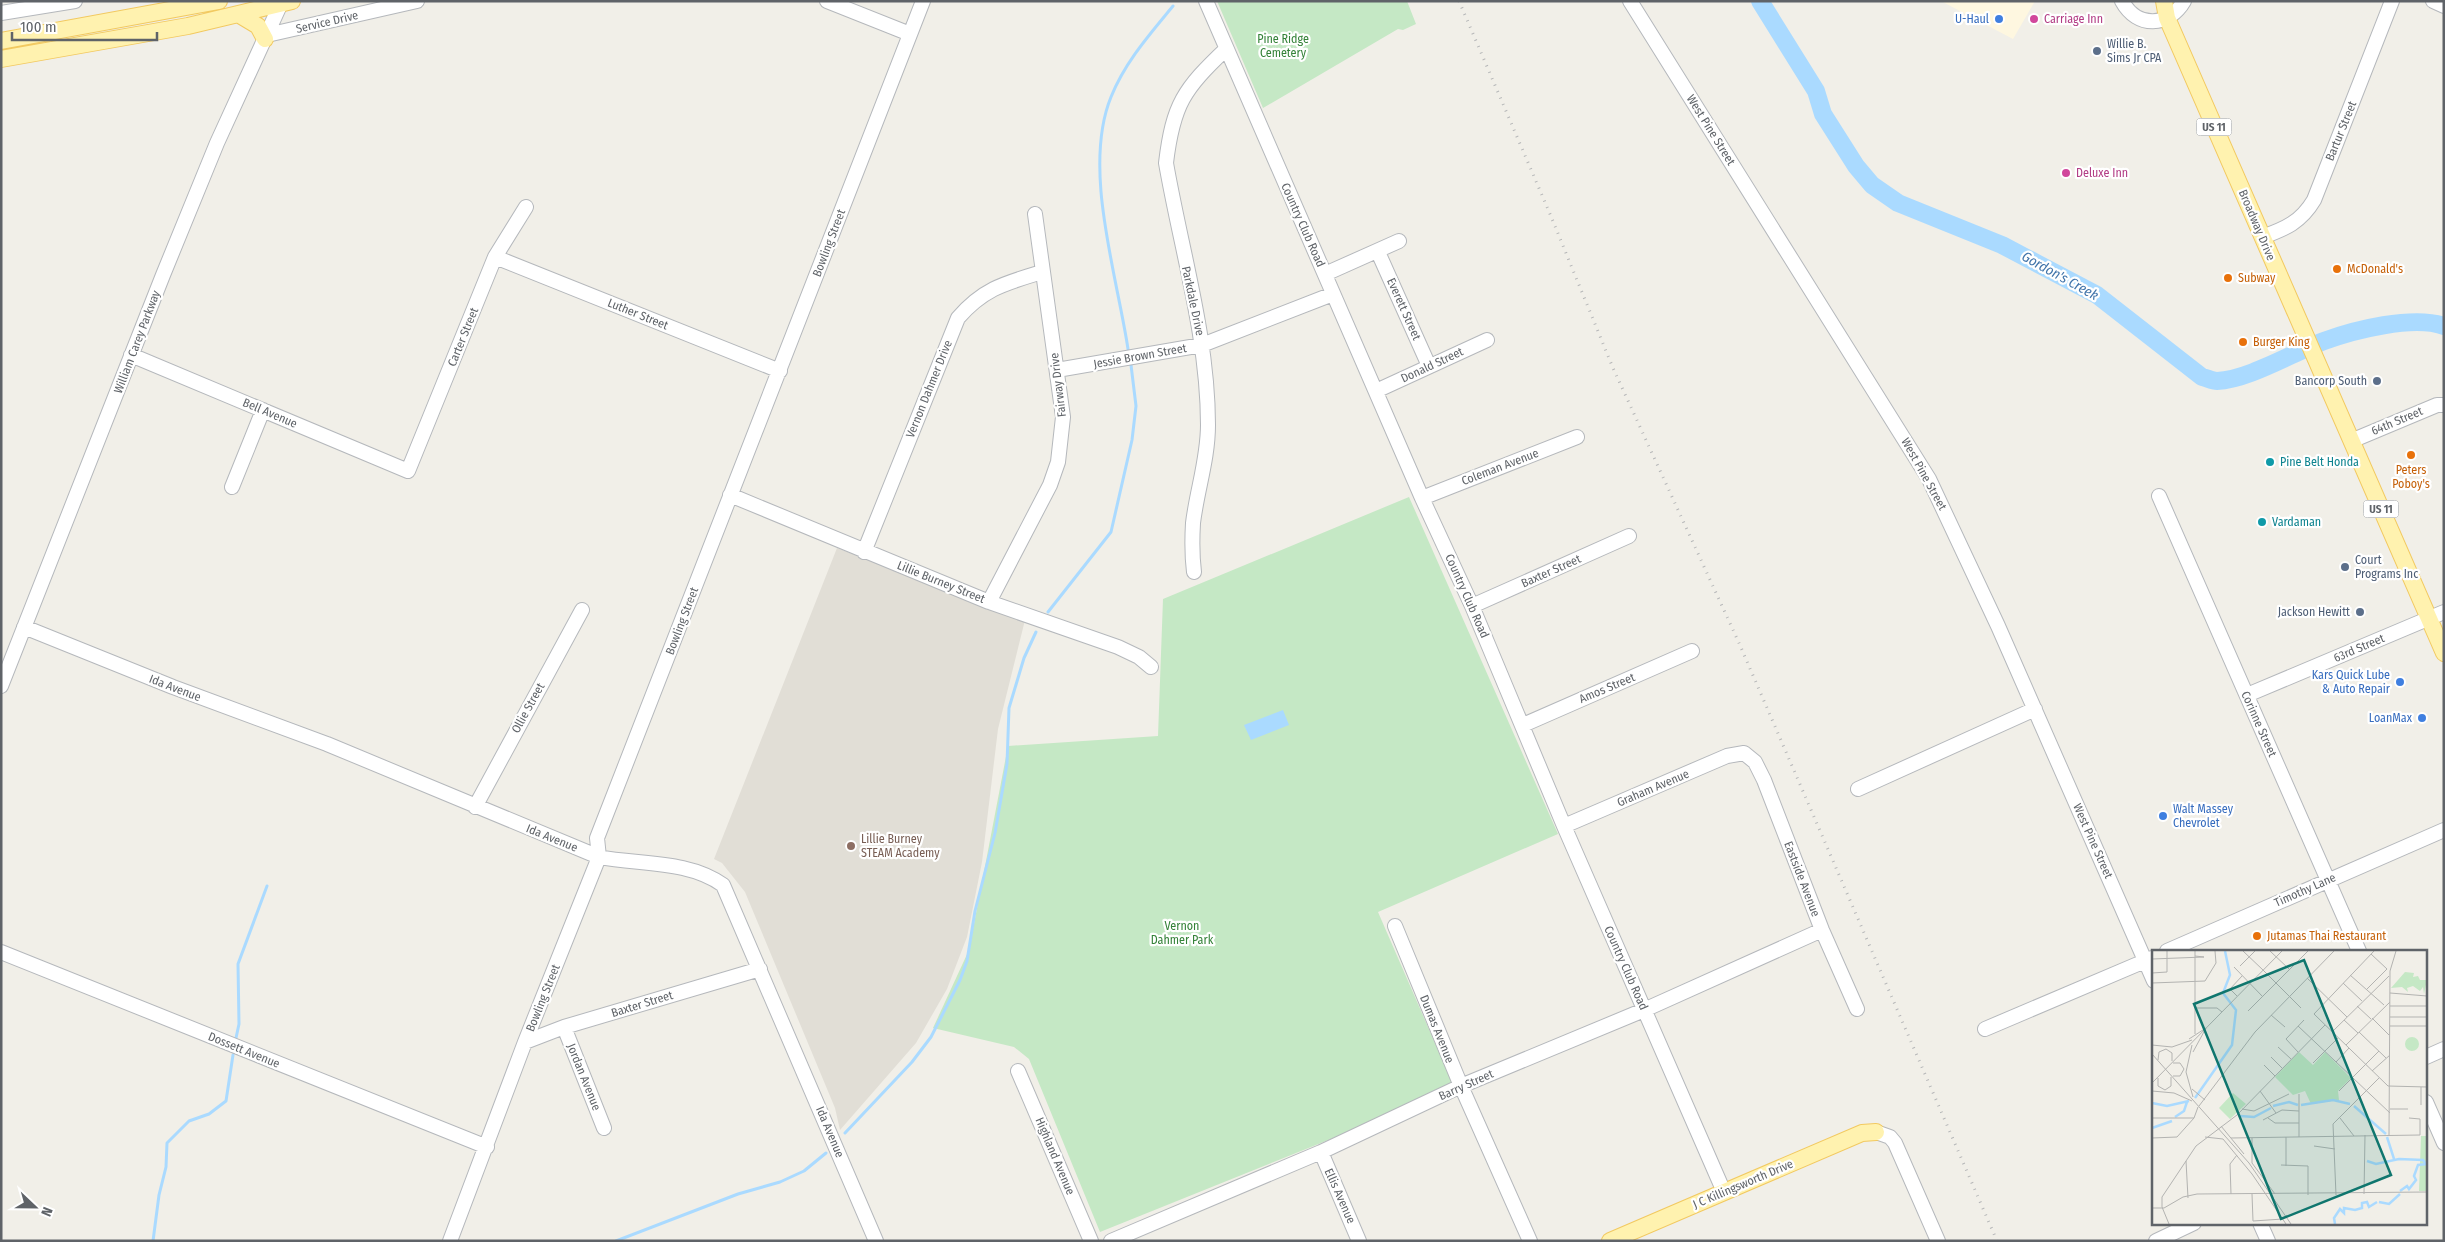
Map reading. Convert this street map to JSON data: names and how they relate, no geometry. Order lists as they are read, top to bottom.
{
  "streets": {
    "main road": ["US 11", "Broadway Drive", "J C Killingsworth Drive"],
    "street": [
      "Service Drive",
      "West Pine Street",
      "Bartur Street",
      "Country Club Road",
      "Bowling Street",
      "Parkdale Drive",
      "Everett Street",
      "Luther Street",
      "Carter Street",
      "William Carey Parkway",
      "Jessie Brown Street",
      "Donald Street",
      "Fairway Drive",
      "Vernon Dahmer Drive",
      "Bell Avenue",
      "64th Street",
      "Coleman Avenue",
      "Baxter Street",
      "Lillie Burney Street",
      "63rd Street",
      "Ida Avenue",
      "Amos Street",
      "Ollie Street",
      "Corinne Street",
      "Graham Avenue",
      "Eastside Avenue",
      "Timothy Lane",
      "Dumas Avenue",
      "Dossett Avenue",
      "Jordan Avenue",
      "Barry Street",
      "Highland Avenue",
      "Ellis Avenue"
    ]
  },
  "crossings": [
    ["Service Drive", "William Carey Parkway"],
    ["Bartur Street", "Broadway Drive"],
    ["Country Club Road", "Parkdale Drive"],
    ["Country Club Road", "Jessie Brown Street"],
    ["Country Club Road", "Donald Street"],
    ["Country Club Road", "Coleman Avenue"],
    ["Country Club Road", "Baxter Street"],
    ["Country Club Road", "Amos Street"],
    ["Country Club Road", "Graham Avenue"],
    ["Country Club Road", "Barry Street"],
    ["Country Club Road", "J C Killingsworth Drive"],
    ["Broadway Drive", "64th Street"],
    ["Broadway Drive", "63rd Street"],
    ["Bowling Street", "Luther Street"],
    ["Bowling Street", "Baxter Street"],
    ["Bowling Street", "Lillie Burney Street"],
    ["Bowling Street", "Ida Avenue"],
    ["Bowling Street", "Dossett Avenue"],
    ["Parkdale Drive", "Jessie Brown Street"],
    ["Everett Street", "Donald Street"],
    ["Luther Street", "Carter Street"],
    ["Carter Street", "Bell Avenue"],
    ["William Carey Parkway", "Bell Avenue"],
    ["William Carey Parkway", "Ida Avenue"],
    ["Jessie Brown Street", "Fairway Drive"],
    ["Fairway Drive", "Vernon Dahmer Drive"],
    ["Fairway Drive", "Lillie Burney Street"],
    ["Vernon Dahmer Drive", "Lillie Burney Street"],
    ["Baxter Street", "Ida Avenue"],
    ["Baxter Street", "Jordan Avenue"],
    ["63rd Street", "Corinne Street"],
    ["Ida Avenue", "Ollie Street"],
    ["Corinne Street", "Timothy Lane"],
    ["Graham Avenue", "Eastside Avenue"],
    ["Eastside Avenue", "Barry Street"],
    ["Dumas Avenue", "Barry Street"],
    ["Barry Street", "Ellis Avenue"]
  ],
  "water": ["Gordon's Creek"],
  "parks": ["Pine Ridge Cemetery", "Vernon Dahmer Park"],
  "places": [
    "U-Haul",
    "Carriage Inn",
    "Willie B. Sims Jr CPA",
    "Deluxe Inn",
    "McDonald's",
    "Subway",
    "Burger King",
    "Bancorp South",
    "Peters Poboy's",
    "Pine Belt Honda",
    "Vardaman",
    "Court Programs Inc",
    "Jackson Hewitt",
    "Kars Quick Lube & Auto Repair",
    "LoanMax",
    "Walt Massey Chevrolet",
    "Lillie Burney STEAM Academy",
    "Jutamas Thai Restaurant"
  ],
  "scale_bar": "100 m",
  "north": "right"
}
